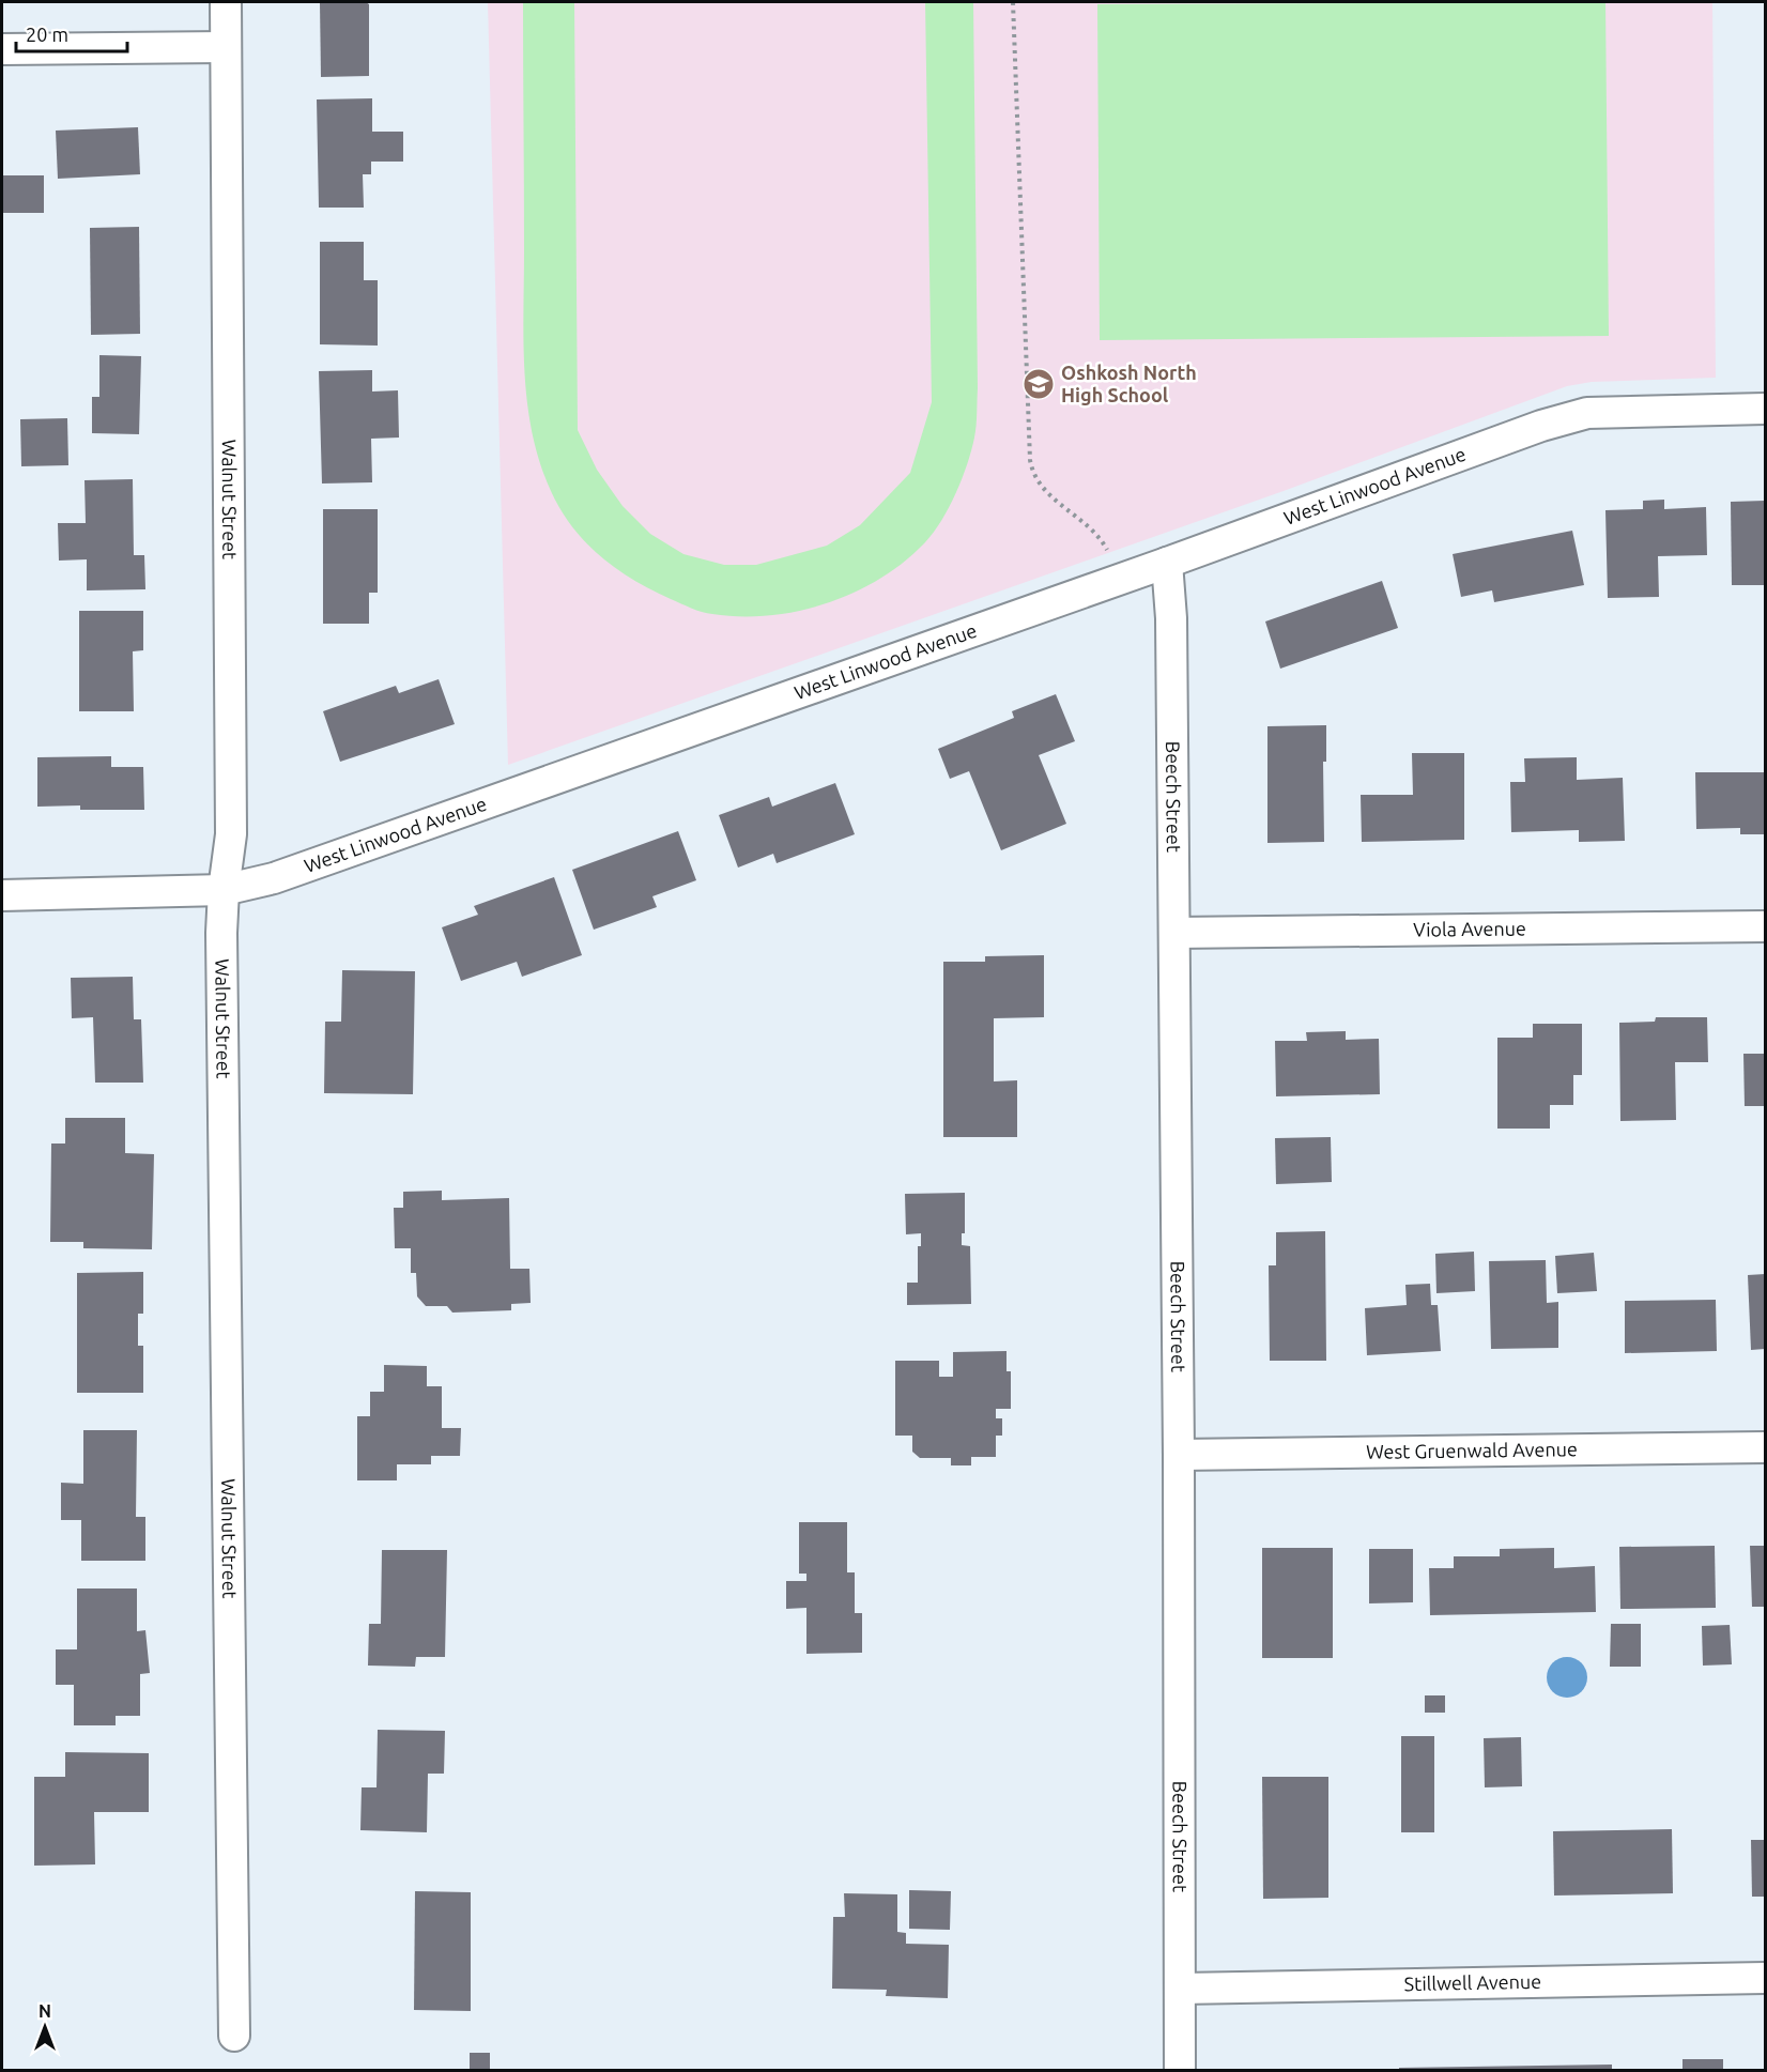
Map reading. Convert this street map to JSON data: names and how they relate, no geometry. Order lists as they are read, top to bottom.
{
  "streets": {
    "street": [
      "West Linwood Avenue",
      "Walnut Street",
      "Beech Street",
      "Viola Avenue",
      "West Gruenwald Avenue",
      "Stillwell Avenue"
    ]
  },
  "crossings": [
    ["West Linwood Avenue", "Walnut Street"],
    ["West Linwood Avenue", "Beech Street"],
    ["Beech Street", "Viola Avenue"],
    ["Beech Street", "West Gruenwald Avenue"],
    ["Beech Street", "Stillwell Avenue"]
  ],
  "places": {
    "school or university": ["Oshkosh North High School"]
  },
  "scale_bar": "20 m",
  "north": "top"
}
